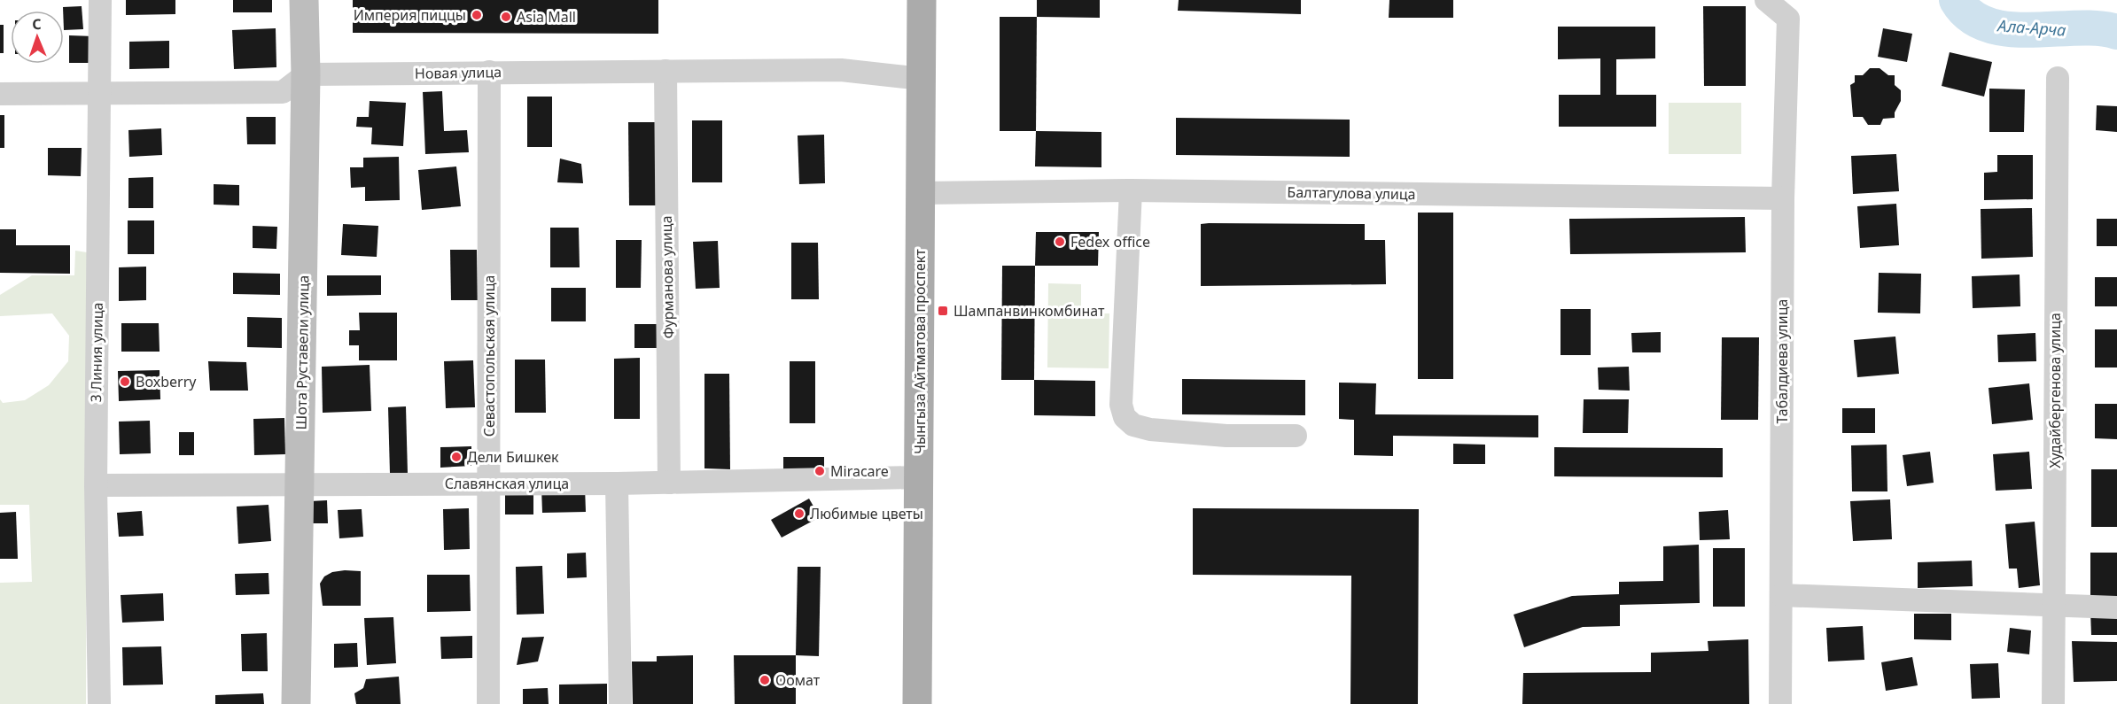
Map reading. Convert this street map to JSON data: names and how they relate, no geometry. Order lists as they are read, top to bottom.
{
  "streets": {
    "main road": ["Чынгыза Айтматова проспект"],
    "street": [
      "Новая улица",
      "Балтагулова улица",
      "Фурманова улица",
      "3 Линия улица",
      "Шота Руставели улица",
      "Севастопольская улица",
      "Табалдиева улица",
      "Худайбергенова улица",
      "Славянская улица"
    ]
  },
  "crossings": [
    ["Новая улица", "Фурманова улица"],
    ["Новая улица", "Чынгыза Айтматова проспект"],
    ["Новая улица", "Шота Руставели улица"],
    ["Новая улица", "Севастопольская улица"],
    ["Балтагулова улица", "Чынгыза Айтматова проспект"],
    ["Балтагулова улица", "Табалдиева улица"],
    ["Фурманова улица", "Славянская улица"],
    ["Чынгыза Айтматова проспект", "Славянская улица"],
    ["3 Линия улица", "Славянская улица"],
    ["Шота Руставели улица", "Славянская улица"],
    ["Севастопольская улица", "Славянская улица"]
  ],
  "water": ["Ала-Арча"],
  "places": {
    "other": [
      "Империя пиццы",
      "Asia Mall",
      "Fedex office",
      "Boxberry",
      "Дели Бишкек",
      "Miracare",
      "Любимые цветы",
      "Оомат"
    ],
    "transit": ["Шампанвинкомбинат"]
  },
  "north": "top"
}
